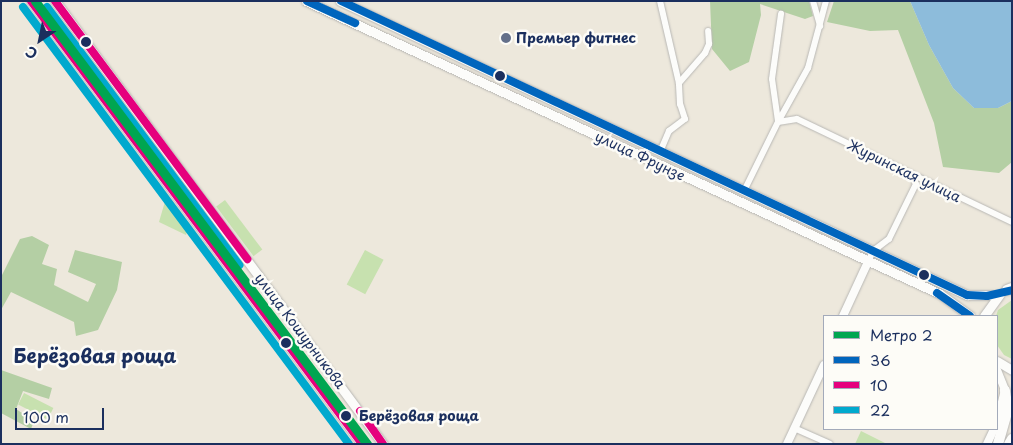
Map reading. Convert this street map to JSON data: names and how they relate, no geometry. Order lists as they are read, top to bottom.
{
  "streets": {
    "main road": ["улица Фрунзе", "улица Кошурникова"],
    "street": ["Журинская улица"]
  },
  "districts": ["Берёзовая роща"],
  "places": ["Премьер фитнес", "Берёзовая роща"],
  "lines": [
    "metro line 2",
    "transit line 36",
    "transit line 10",
    "transit line 22"
  ],
  "legend": [
    "Метро 2",
    "36",
    "10",
    "22"
  ],
  "scale_bar": "100 m",
  "north": "bottom left"
}
